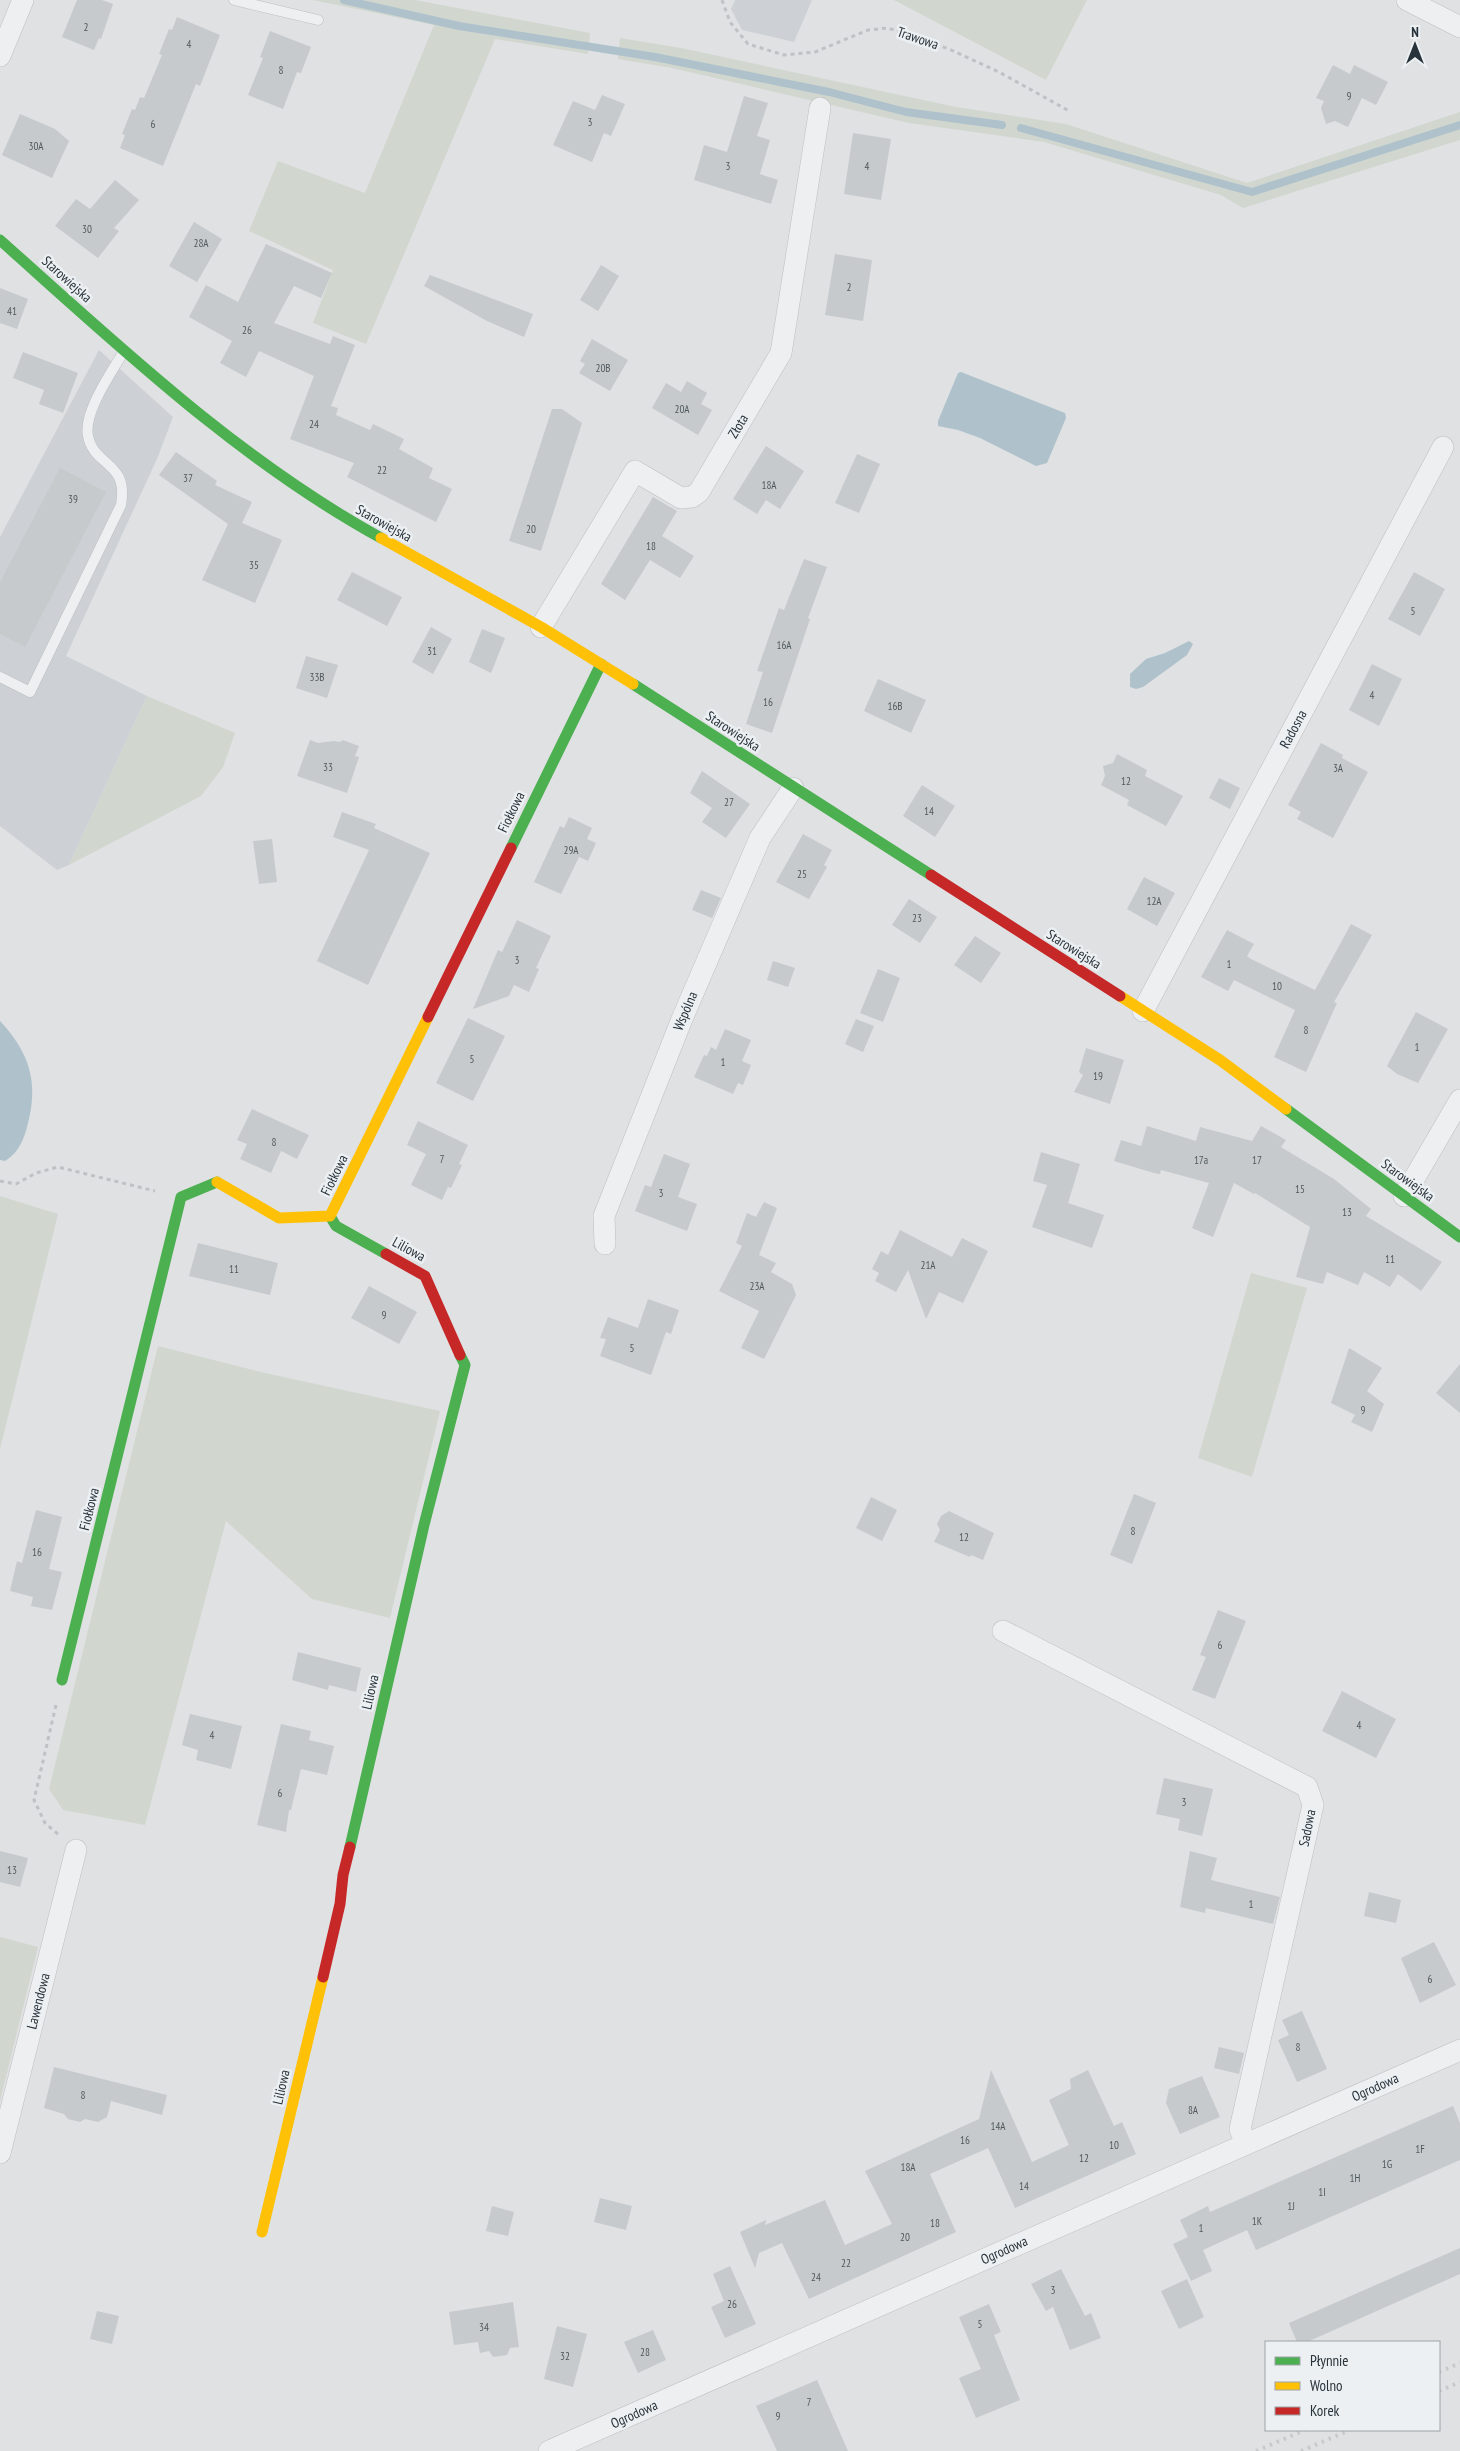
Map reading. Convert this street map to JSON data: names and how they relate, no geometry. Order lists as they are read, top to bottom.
{
  "streets": {
    "street": [
      "Starowiejska",
      "Złota",
      "Radosna",
      "Fiołkowa",
      "Wspólna",
      "Liliowa",
      "Sadowa",
      "Lawendowa",
      "Ogrodowa"
    ],
    "path": ["Trawowa"]
  },
  "crossings": [
    ["Starowiejska", "Złota"],
    ["Starowiejska", "Radosna"],
    ["Starowiejska", "Fiołkowa"],
    ["Starowiejska", "Wspólna"],
    ["Fiołkowa", "Liliowa"],
    ["Sadowa", "Ogrodowa"]
  ],
  "house_numbers": [
    "2",
    "4",
    "8",
    "9",
    "3",
    "6",
    "30A",
    "3",
    "4",
    "30",
    "28A",
    "2",
    "41",
    "26",
    "20B",
    "20A",
    "24",
    "22",
    "37",
    "18A",
    "39",
    "20",
    "18",
    "35",
    "5",
    "16A",
    "31",
    "33B",
    "4",
    "16",
    "16B",
    "33",
    "3A",
    "12",
    "27",
    "14",
    "29A",
    "25",
    "12A",
    "23",
    "3",
    "1",
    "10",
    "8",
    "1",
    "5",
    "1",
    "19",
    "8",
    "7",
    "17a",
    "17",
    "15",
    "3",
    "13",
    "11",
    "21A",
    "11",
    "23A",
    "9",
    "5",
    "9",
    "8",
    "12",
    "16",
    "6",
    "4",
    "4",
    "6",
    "3",
    "13",
    "1",
    "6",
    "8",
    "8",
    "8A",
    "14A",
    "16",
    "10",
    "1F",
    "12",
    "1G",
    "18A",
    "1H",
    "14",
    "1I",
    "1J",
    "1K",
    "18",
    "1",
    "20",
    "22",
    "24",
    "3",
    "26",
    "5",
    "34",
    "28",
    "32",
    "7",
    "9"
  ],
  "legend": ["Płynnie", "Wolno", "Korek"],
  "north": "top"
}
